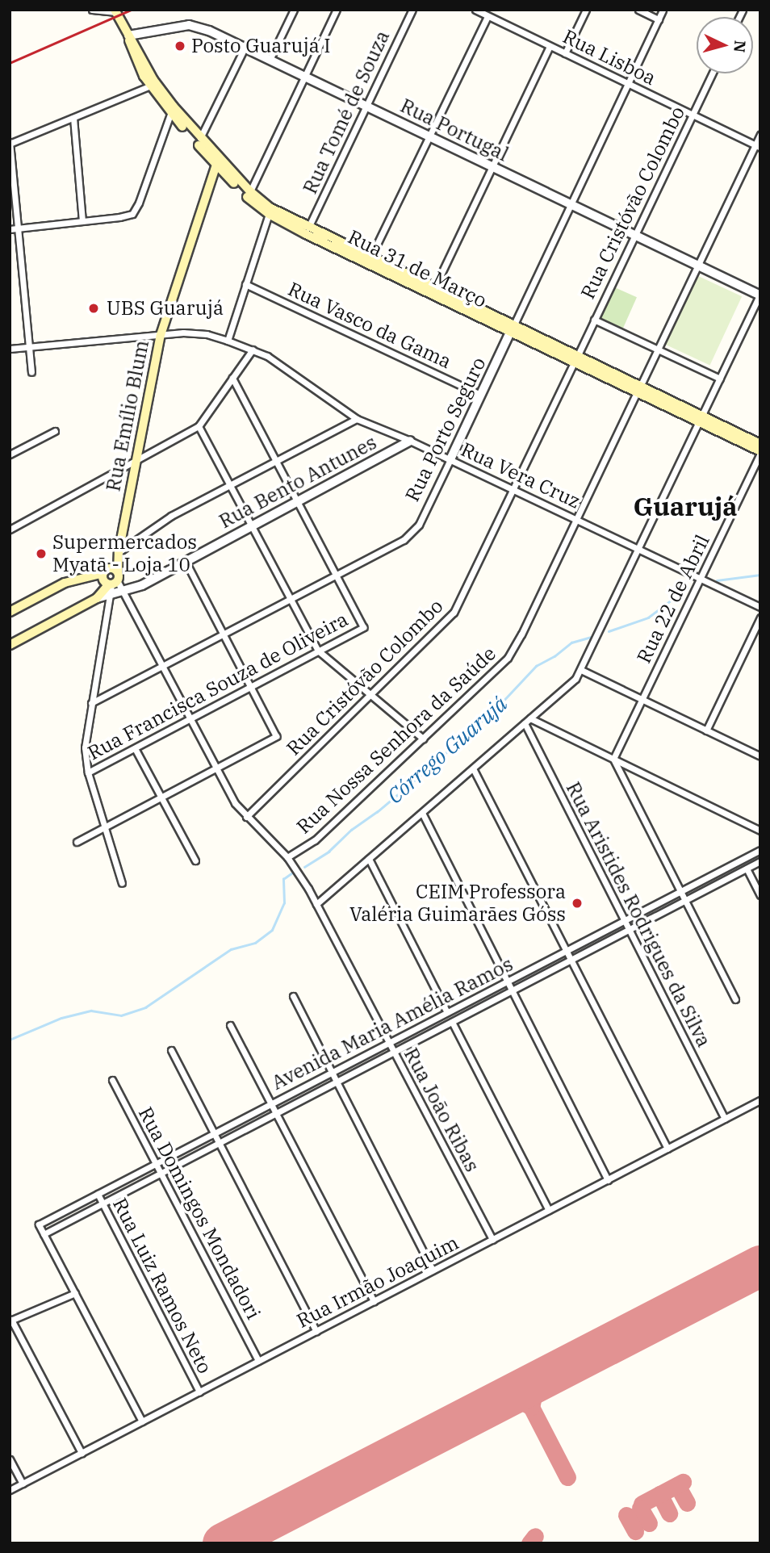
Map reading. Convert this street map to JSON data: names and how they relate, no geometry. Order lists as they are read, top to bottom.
{
  "streets": {
    "main road": ["Rua 31 de Março", "Rua Emílio Blum"],
    "street": [
      "Rua Lisboa",
      "Rua Tomé de Souza",
      "Rua Portugal",
      "Rua Cristóvão Colombo",
      "Rua Vasco da Gama",
      "Rua Porto Seguro",
      "Rua Vera Cruz",
      "Rua Bento Antunes",
      "Rua 22 de Abril",
      "Rua Francisca Souza de Oliveira",
      "Rua Nossa Senhora da Saúde",
      "Rua Aristides Rodrigues da Silva",
      "Avenida Maria Amélia Ramos",
      "Rua João Ribas",
      "Rua Domingos Mondadori",
      "Rua Irmão Joaquim",
      "Rua Luiz Ramos Neto"
    ]
  },
  "crossings": [
    ["Rua Lisboa", "Rua Cristóvão Colombo"],
    ["Rua Lisboa", "Rua Porto Seguro"],
    ["Rua Lisboa", "Rua Nossa Senhora da Saúde"],
    ["Rua Tomé de Souza", "Rua Portugal"],
    ["Rua Tomé de Souza", "Rua 31 de Março"],
    ["Rua Portugal", "Rua Cristóvão Colombo"],
    ["Rua Portugal", "Rua 31 de Março"],
    ["Rua Portugal", "Rua Porto Seguro"],
    ["Rua Portugal", "Rua Nossa Senhora da Saúde"],
    ["Rua Cristóvão Colombo", "Rua 31 de Março"],
    ["Rua Cristóvão Colombo", "Rua Vera Cruz"],
    ["Rua Cristóvão Colombo", "Rua João Ribas"],
    ["Rua 31 de Março", "Rua Emílio Blum"],
    ["Rua 31 de Março", "Rua Porto Seguro"],
    ["Rua 31 de Março", "Rua 22 de Abril"],
    ["Rua 31 de Março", "Rua Nossa Senhora da Saúde"],
    ["Rua Vasco da Gama", "Rua Porto Seguro"],
    ["Rua Emílio Blum", "Rua Porto Seguro"],
    ["Rua Emílio Blum", "Rua Vera Cruz"],
    ["Rua Emílio Blum", "Rua Bento Antunes"],
    ["Rua Emílio Blum", "Rua Francisca Souza de Oliveira"],
    ["Rua Emílio Blum", "Rua João Ribas"],
    ["Rua Porto Seguro", "Rua Vera Cruz"],
    ["Rua Porto Seguro", "Rua Francisca Souza de Oliveira"],
    ["Rua Porto Seguro", "Rua João Ribas"],
    ["Rua Vera Cruz", "Rua Bento Antunes"],
    ["Rua Vera Cruz", "Rua 22 de Abril"],
    ["Rua Vera Cruz", "Rua Nossa Senhora da Saúde"],
    ["Rua Bento Antunes", "Rua João Ribas"],
    ["Rua Francisca Souza de Oliveira", "Rua João Ribas"],
    ["Rua Nossa Senhora da Saúde", "Rua João Ribas"],
    ["Rua Aristides Rodrigues da Silva", "Avenida Maria Amélia Ramos"],
    ["Rua Aristides Rodrigues da Silva", "Rua Irmão Joaquim"],
    ["Avenida Maria Amélia Ramos", "Rua João Ribas"],
    ["Avenida Maria Amélia Ramos", "Rua Domingos Mondadori"],
    ["Avenida Maria Amélia Ramos", "Rua Luiz Ramos Neto"],
    ["Rua João Ribas", "Rua Irmão Joaquim"],
    ["Rua Domingos Mondadori", "Rua Irmão Joaquim"],
    ["Rua Irmão Joaquim", "Rua Luiz Ramos Neto"]
  ],
  "districts": ["Guarujá"],
  "water": ["Córrego Guarujá"],
  "places": [
    "Posto Guarujá I",
    "UBS Guarujá",
    "Supermercados Myatã - Loja 10",
    "CEIM Professora Valéria Guimarães Góss"
  ],
  "north": "right"
}
